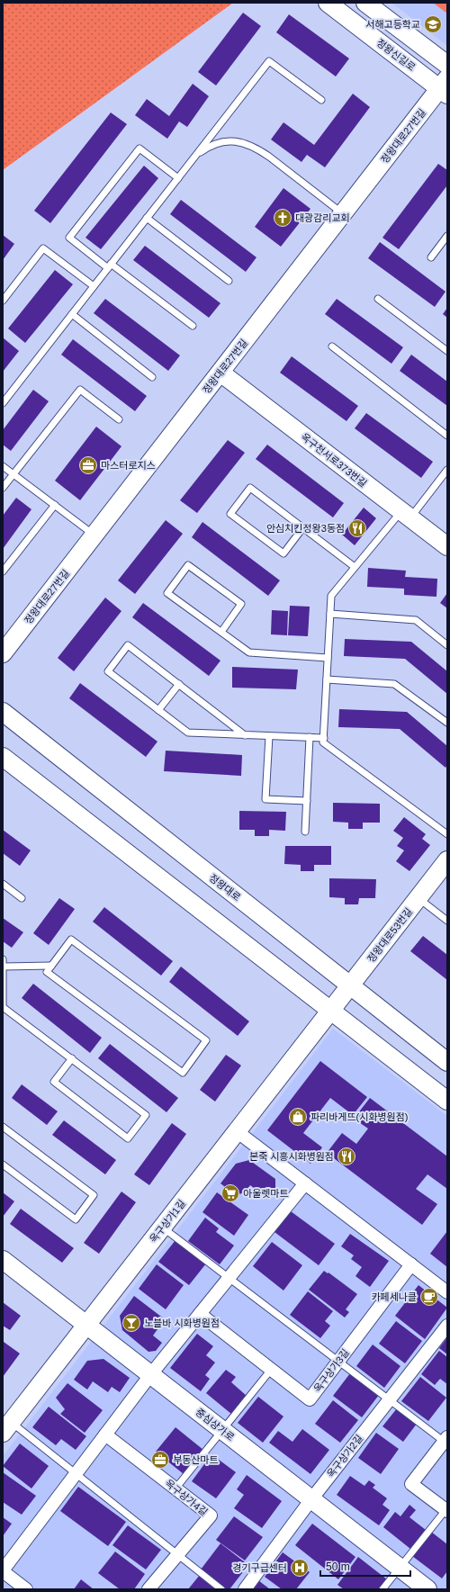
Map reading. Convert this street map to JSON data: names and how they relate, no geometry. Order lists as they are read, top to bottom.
{
  "streets": {
    "street": [
      "정왕신길로",
      "정왕대로27번길",
      "옥구천서로373번길",
      "정왕대로",
      "정왕대로53번길",
      "옥구상가1길",
      "옥구상가3길",
      "중심상가로",
      "옥구상가2길",
      "옥구상가4길"
    ]
  },
  "crossings": [
    ["정왕신길로", "정왕대로27번길"],
    ["정왕대로27번길", "옥구천서로373번길"],
    ["정왕대로", "정왕대로53번길"],
    ["정왕대로53번길", "옥구상가1길"],
    ["옥구상가1길", "중심상가로"],
    ["중심상가로", "옥구상가2길"]
  ],
  "places": {
    "school or university": ["서해고등학교"],
    "church": ["대광감리교회"],
    "office": ["마스터로지스", "부동산마트"],
    "restaurant": ["안심치킨정왕3동점", "본죽 시흥시화병원점"],
    "shop": ["파리바게뜨(시화병원점)"],
    "supermarket": ["아울렛마트"],
    "cafe": ["카페세나클"],
    "bar": ["노블바 시화병원점"],
    "hospital": ["경기구급센터"]
  },
  "scale_bar": "50 m"
}
